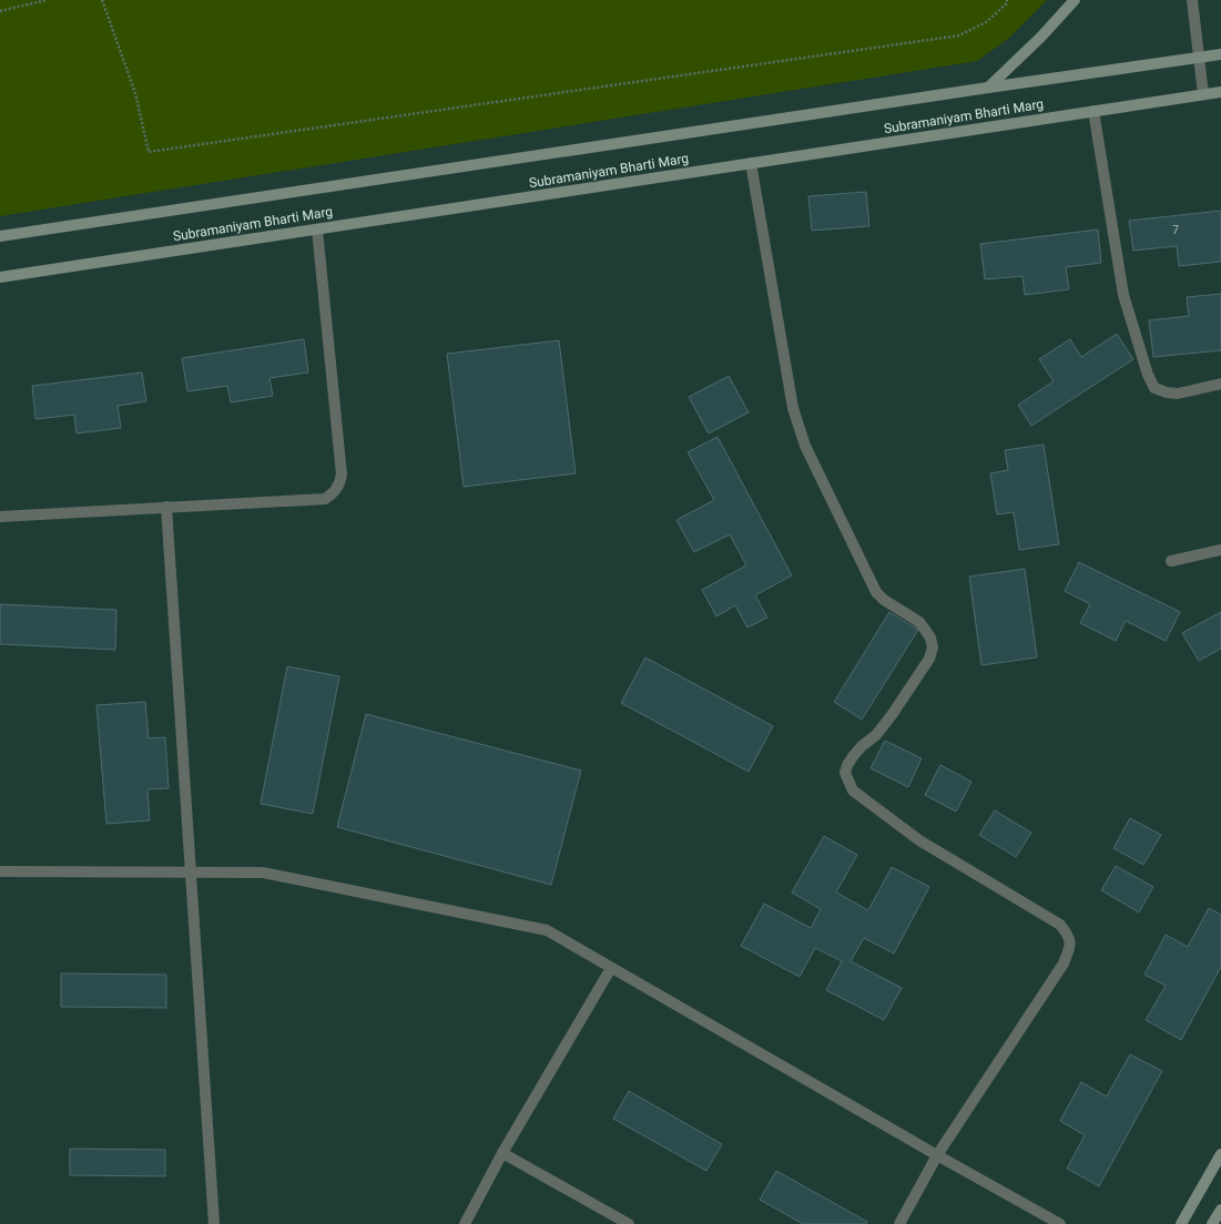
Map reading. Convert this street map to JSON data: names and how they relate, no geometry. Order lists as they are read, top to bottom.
{
  "streets": {
    "main road": ["Subramaniyam Bharti Marg"]
  },
  "house_numbers": ["7"]
}
